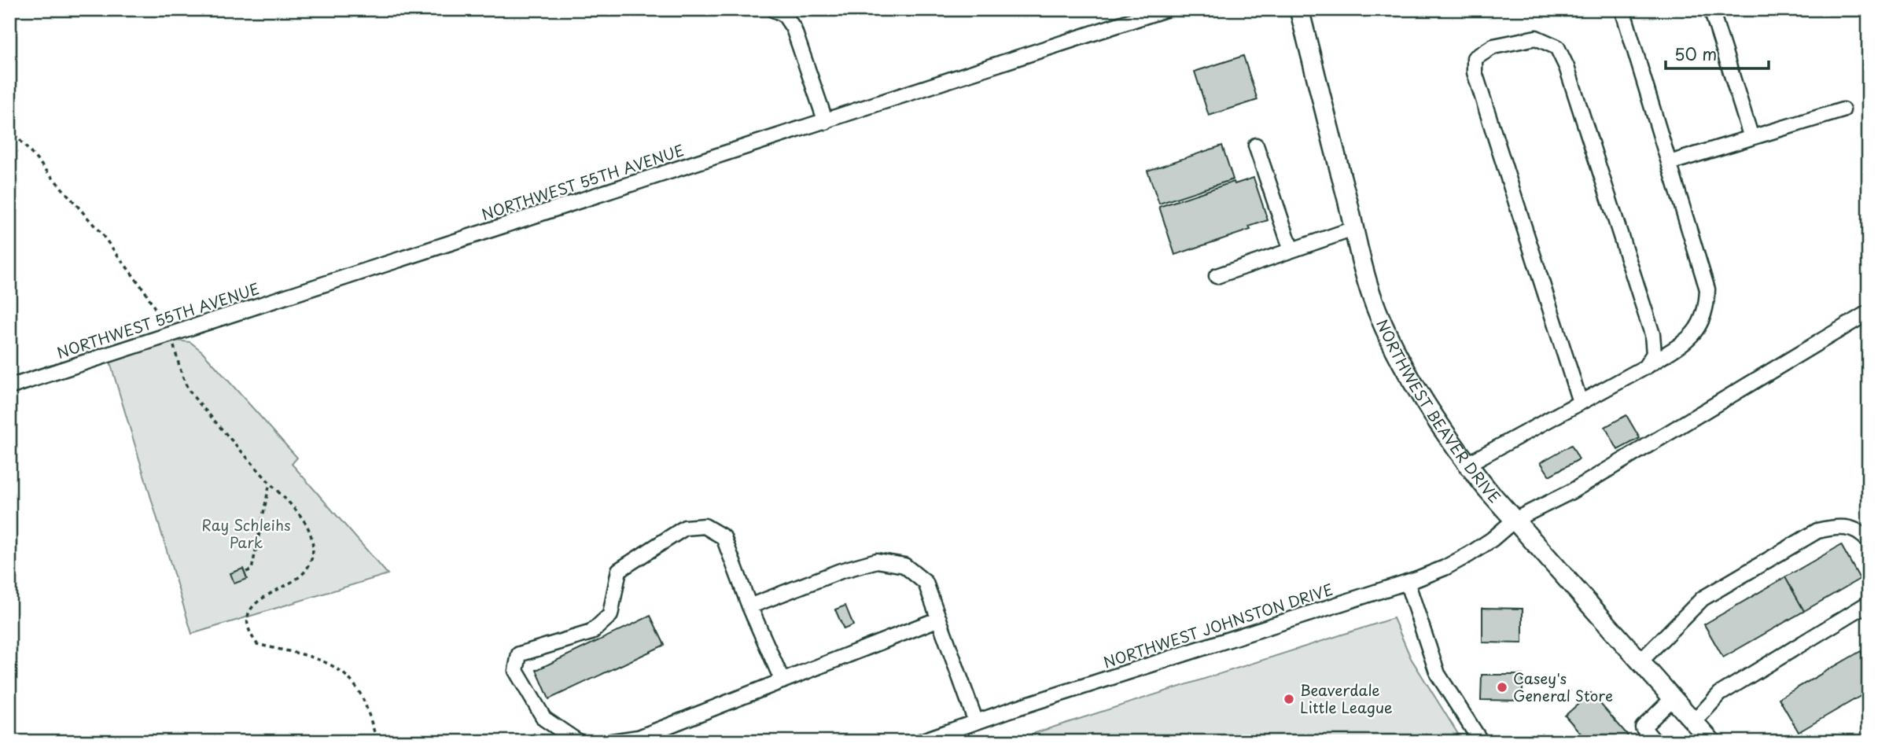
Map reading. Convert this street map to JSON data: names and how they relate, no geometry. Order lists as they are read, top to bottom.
{
  "streets": {
    "main road": ["NORTHWEST BEAVER DRIVE"],
    "street": ["NORTHWEST 55TH AVENUE", "NORTHWEST JOHNSTON DRIVE"]
  },
  "crossings": [
    ["NORTHWEST BEAVER DRIVE", "NORTHWEST JOHNSTON DRIVE"]
  ],
  "parks": ["Ray Schleihs Park"],
  "places": ["Casey's General Store", "Beaverdale Little League"],
  "scale_bar": "50 m"
}
